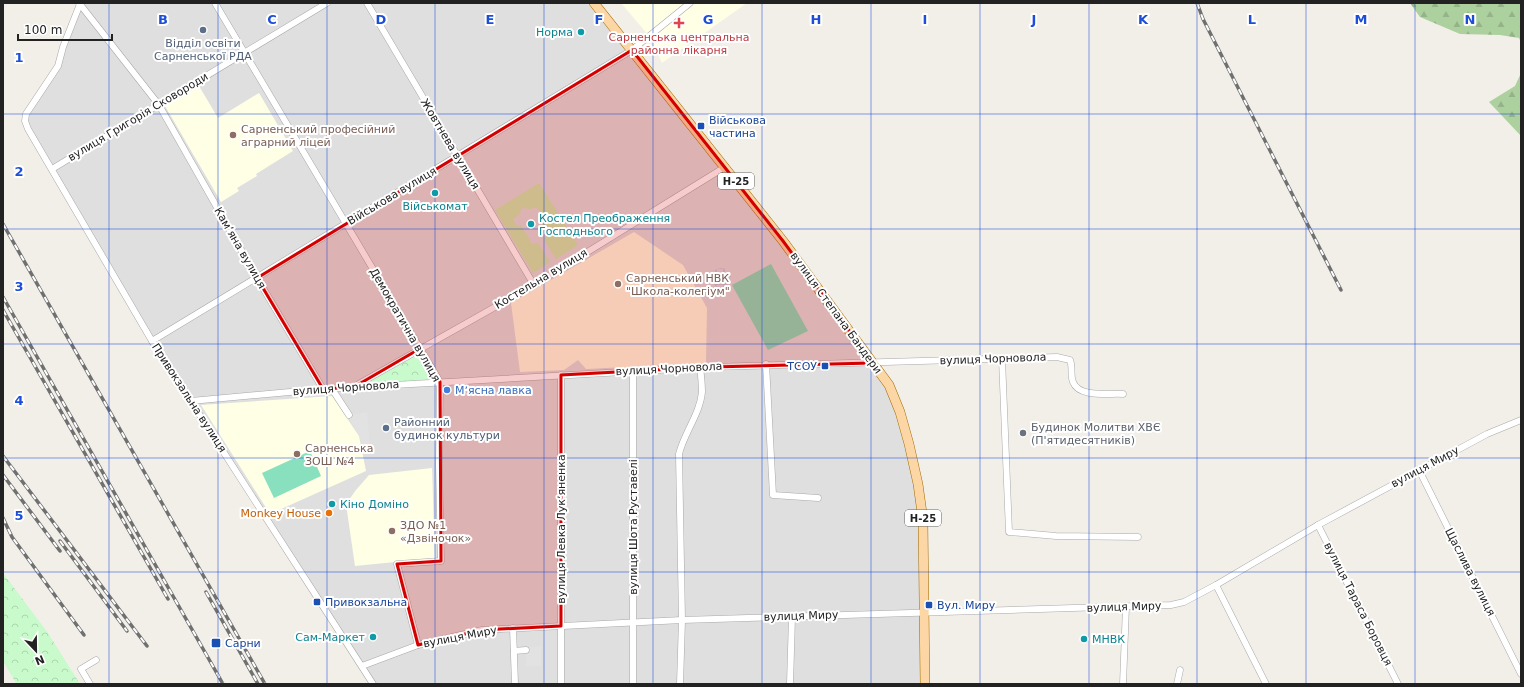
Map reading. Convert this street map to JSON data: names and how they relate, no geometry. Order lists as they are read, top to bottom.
{
  "streets": {
    "main road": ["Н-25", "вулиця Степана Бандери"],
    "street": [
      "вулиця Григорія Сковороди",
      "Жовтнева вулиця",
      "Військова вулиця",
      "Камʼяна вулиця",
      "Костельна вулиця",
      "Демократична вулиця",
      "вулиця Чорновола",
      "Привокзальна вулиця",
      "вулиця Миру",
      "вулиця Шота Руставелі",
      "вулиця Левка Лукʼяненка",
      "Щаслива вулиця",
      "вулиця Тараса Боровця"
    ]
  },
  "crossings": [
    ["вулиця Григорія Сковороди", "Камʼяна вулиця"],
    ["вулиця Григорія Сковороди", "Демократична вулиця"],
    ["вулиця Григорія Сковороди", "Привокзальна вулиця"],
    ["Жовтнева вулиця", "Військова вулиця"],
    ["Жовтнева вулиця", "Костельна вулиця"],
    ["Військова вулиця", "Камʼяна вулиця"],
    ["Військова вулиця", "вулиця Степана Бандери"],
    ["Військова вулиця", "Демократична вулиця"],
    ["Військова вулиця", "Привокзальна вулиця"],
    ["Камʼяна вулиця", "вулиця Чорновола"],
    ["Камʼяна вулиця", "Привокзальна вулиця"],
    ["Костельна вулиця", "вулиця Степана Бандери"],
    ["Костельна вулиця", "Демократична вулиця"],
    ["Костельна вулиця", "вулиця Чорновола"],
    ["вулиця Степана Бандери", "вулиця Чорновола"],
    ["вулиця Степана Бандери", "вулиця Миру"],
    ["Демократична вулиця", "вулиця Чорновола"],
    ["вулиця Чорновола", "Привокзальна вулиця"],
    ["вулиця Чорновола", "вулиця Шота Руставелі"],
    ["вулиця Чорновола", "вулиця Левка Лукʼяненка"],
    ["Привокзальна вулиця", "вулиця Миру"],
    ["вулиця Миру", "вулиця Шота Руставелі"],
    ["вулиця Миру", "вулиця Левка Лукʼяненка"],
    ["вулиця Миру", "Щаслива вулиця"],
    ["вулиця Миру", "вулиця Тараса Боровця"]
  ],
  "places": {
    "health": ["Сарненська центральна районна лікарня"],
    "other": [
      "Відділ освіти Сарненської РДА",
      "Норма",
      "Сарненський професійний аграрний ліцей",
      "Військомат",
      "Костел Преображення Господнього",
      "Сарненський НВК \"Школа-колегіум\"",
      "Мʼясна лавка",
      "Районний будинок культури",
      "Будинок Молитви ХВЄ (П'ятидесятників)",
      "Сарненська ЗОШ №4",
      "Кіно Доміно",
      "Monkey House",
      "ЗДО №1 «Дзвіночок»",
      "Сам-Маркет",
      "МНВК"
    ],
    "transit": [
      "Військова частина",
      "ТСОУ",
      "Привокзальна",
      "Вул. Миру",
      "Сарни"
    ]
  },
  "scale_bar": "100 m",
  "north": "bottom",
  "grid": {
    "columns": [
      "B",
      "C",
      "D",
      "E",
      "F",
      "G",
      "H",
      "I",
      "J",
      "K",
      "L",
      "M",
      "N"
    ],
    "rows": [
      "1",
      "2",
      "3",
      "4",
      "5"
    ]
  }
}
